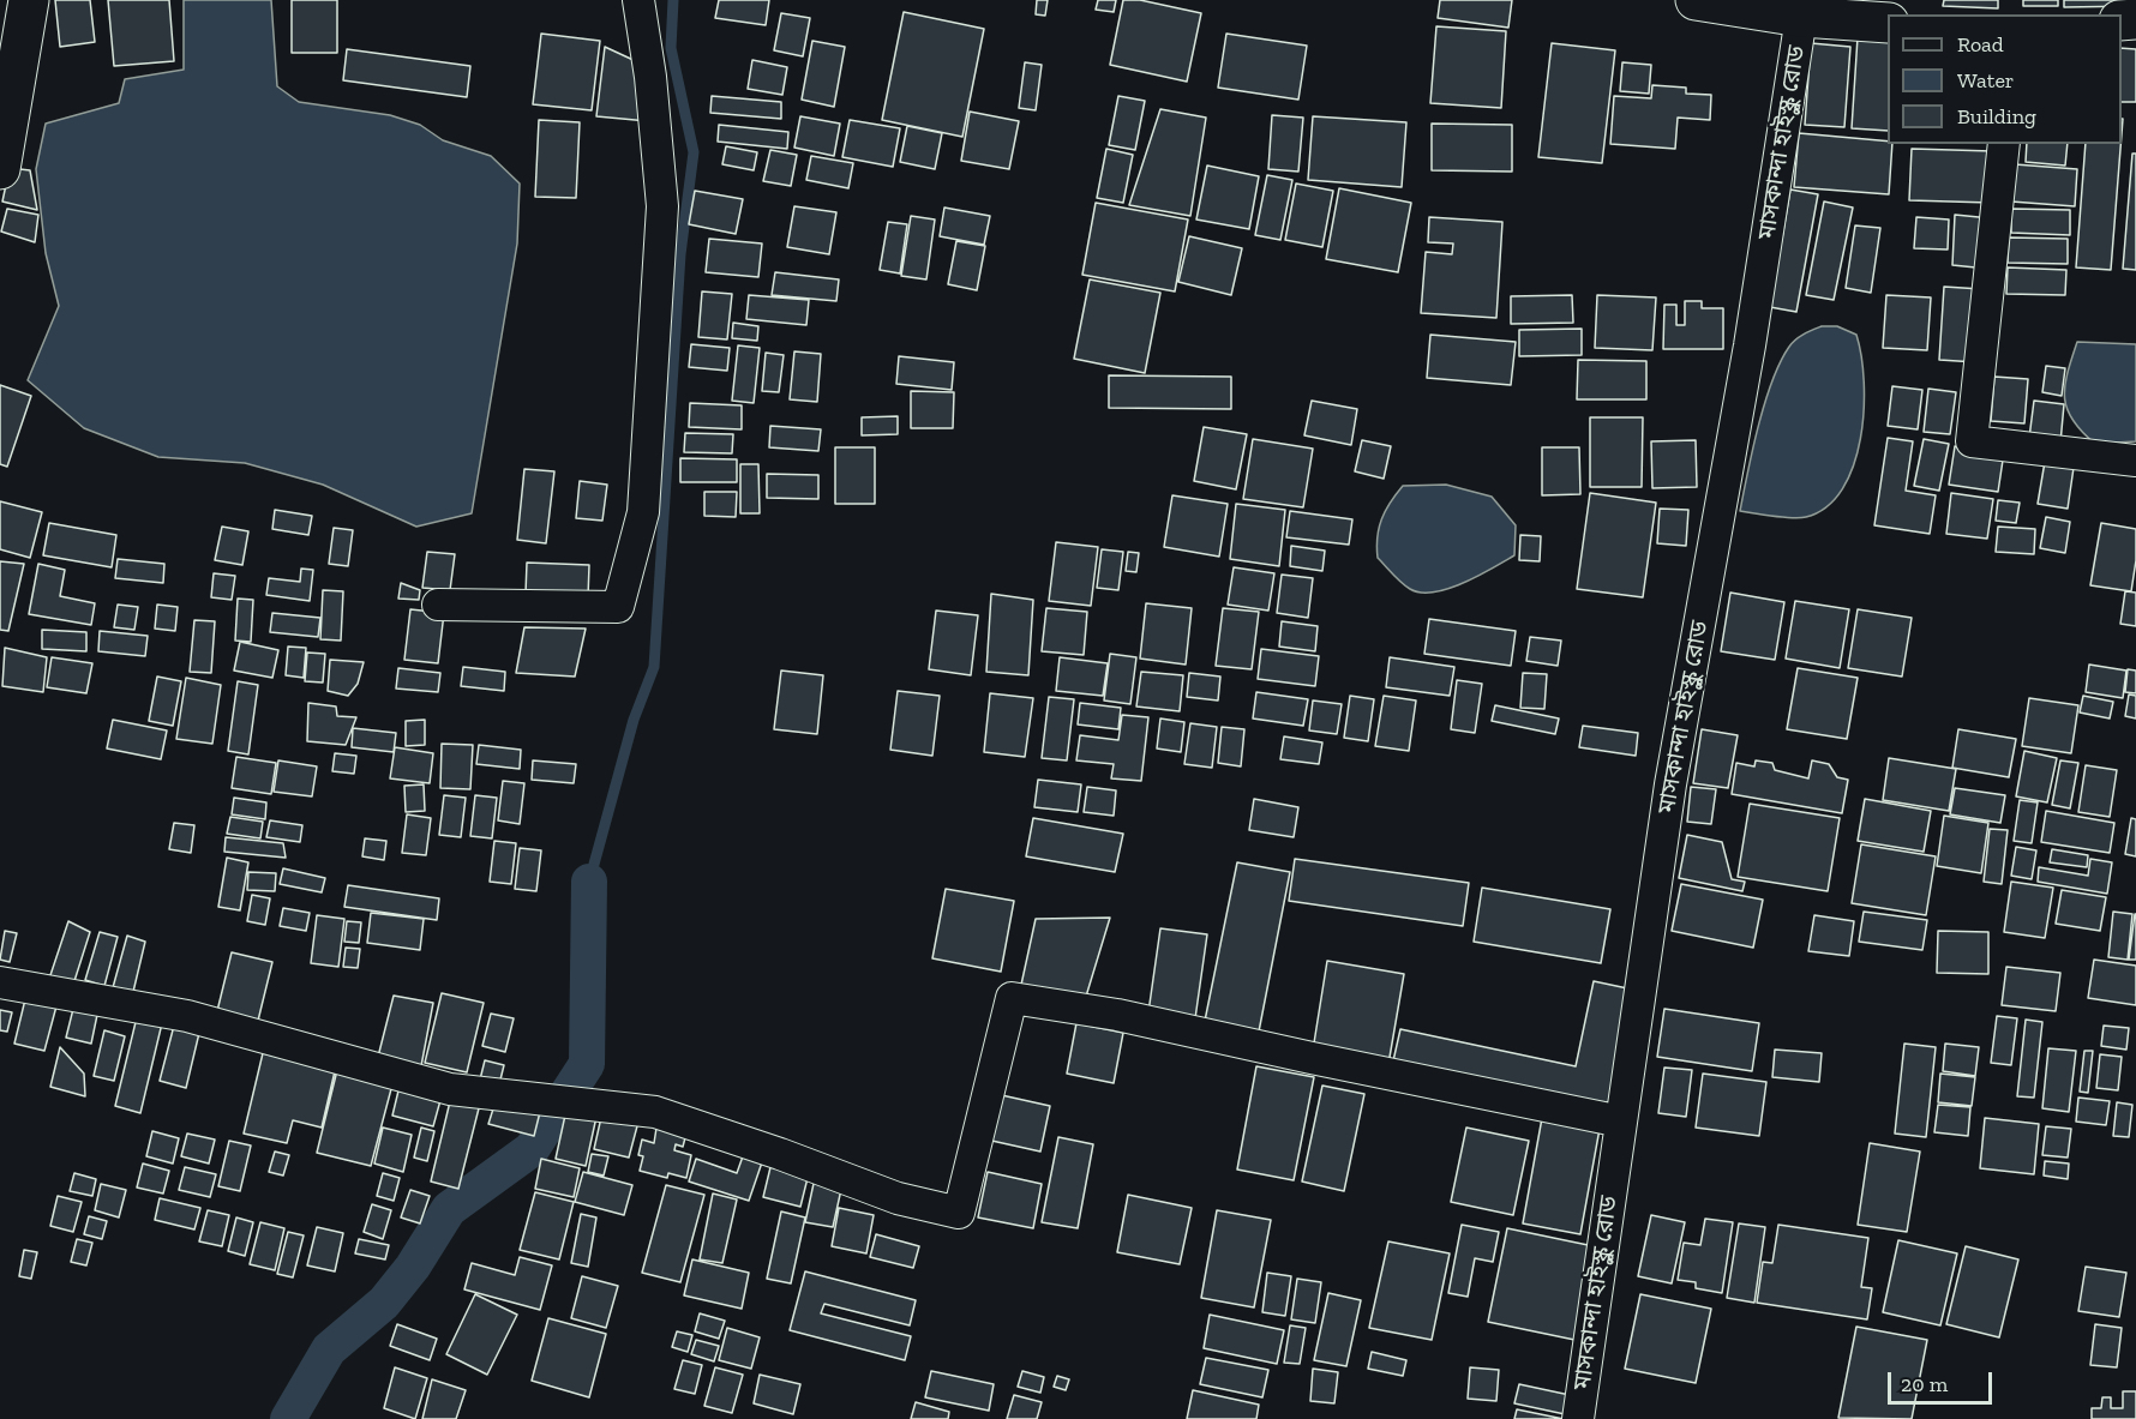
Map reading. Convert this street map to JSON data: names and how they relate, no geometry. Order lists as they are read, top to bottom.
{
  "streets": {
    "street": ["মাসকান্দা হাইস্কুল রোড"]
  },
  "legend": ["Road", "Water", "Building"],
  "scale_bar": "20 m"
}
